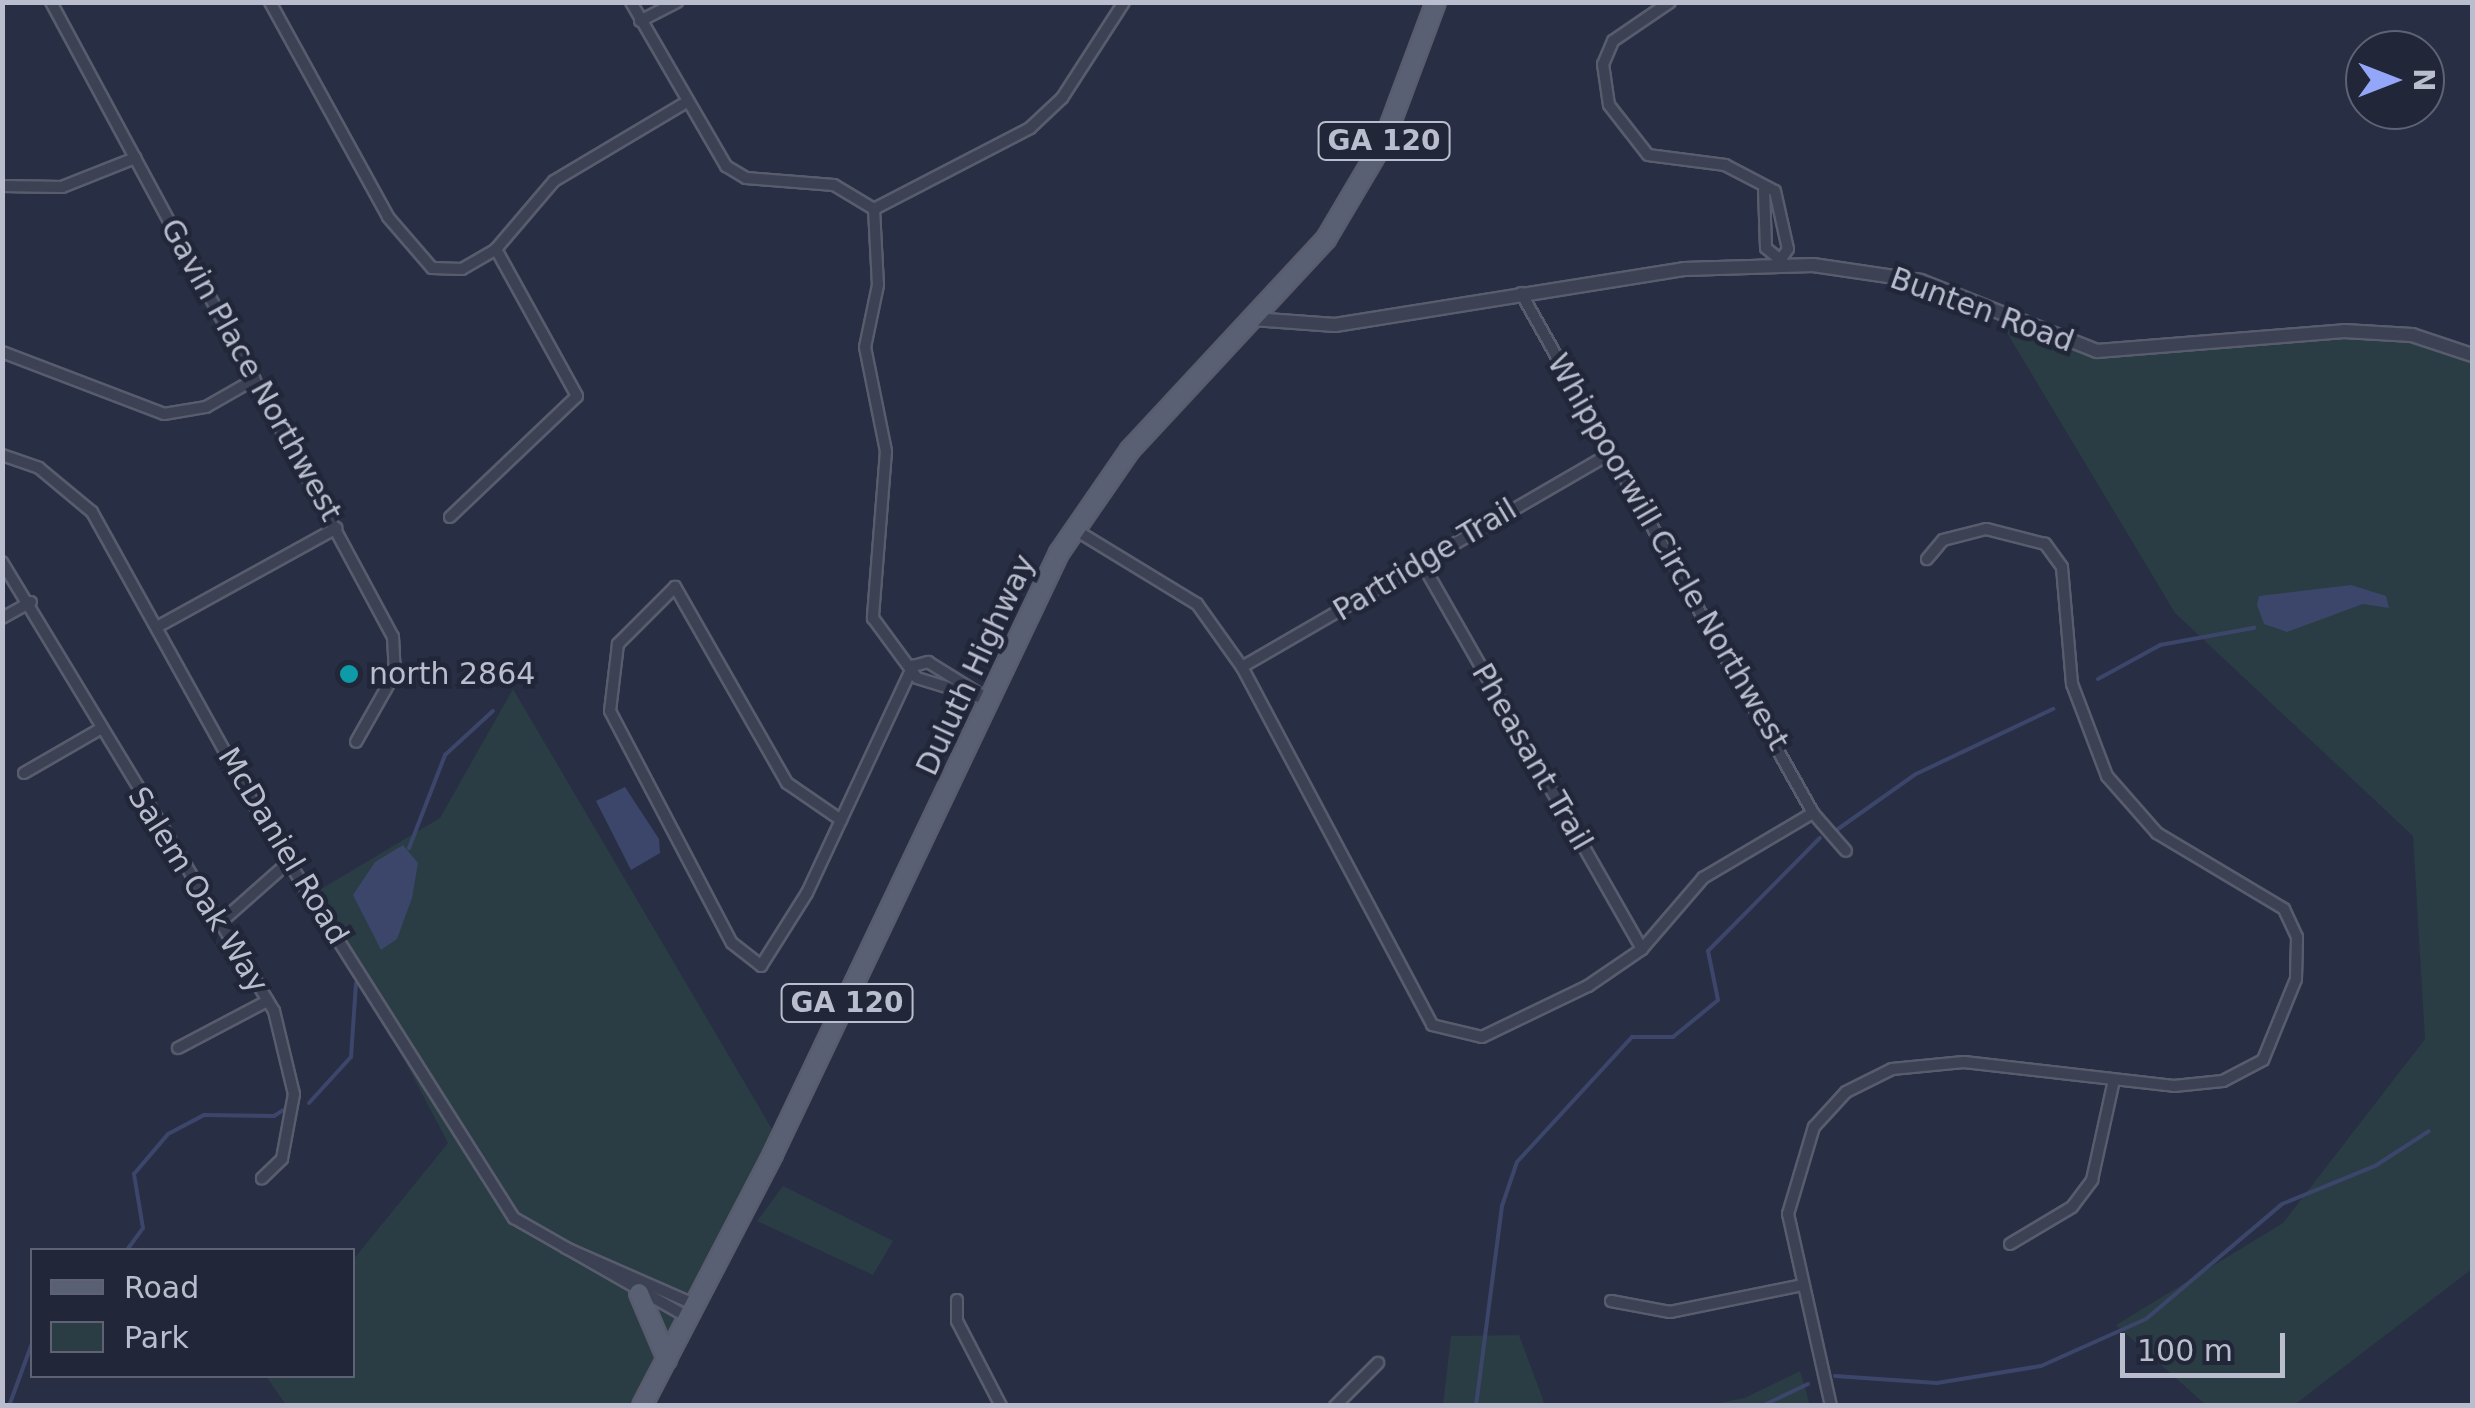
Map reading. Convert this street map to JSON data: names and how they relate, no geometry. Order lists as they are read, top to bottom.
{
  "streets": {
    "main road": ["GA 120", "Duluth Highway"],
    "street": [
      "Bunten Road",
      "Gavin Place Northwest",
      "Whippoorwill Circle Northwest",
      "Partridge Trail",
      "Pheasant Trail",
      "McDaniel Road",
      "Salem Oak Way"
    ]
  },
  "crossings": [
    ["Bunten Road", "Whippoorwill Circle Northwest"],
    ["Bunten Road", "Duluth Highway"],
    ["Whippoorwill Circle Northwest", "Partridge Trail"],
    ["Partridge Trail", "Pheasant Trail"],
    ["Duluth Highway", "McDaniel Road"]
  ],
  "places": ["north 2864"],
  "legend": ["Road", "Park"],
  "scale_bar": "100 m",
  "north": "right"
}
